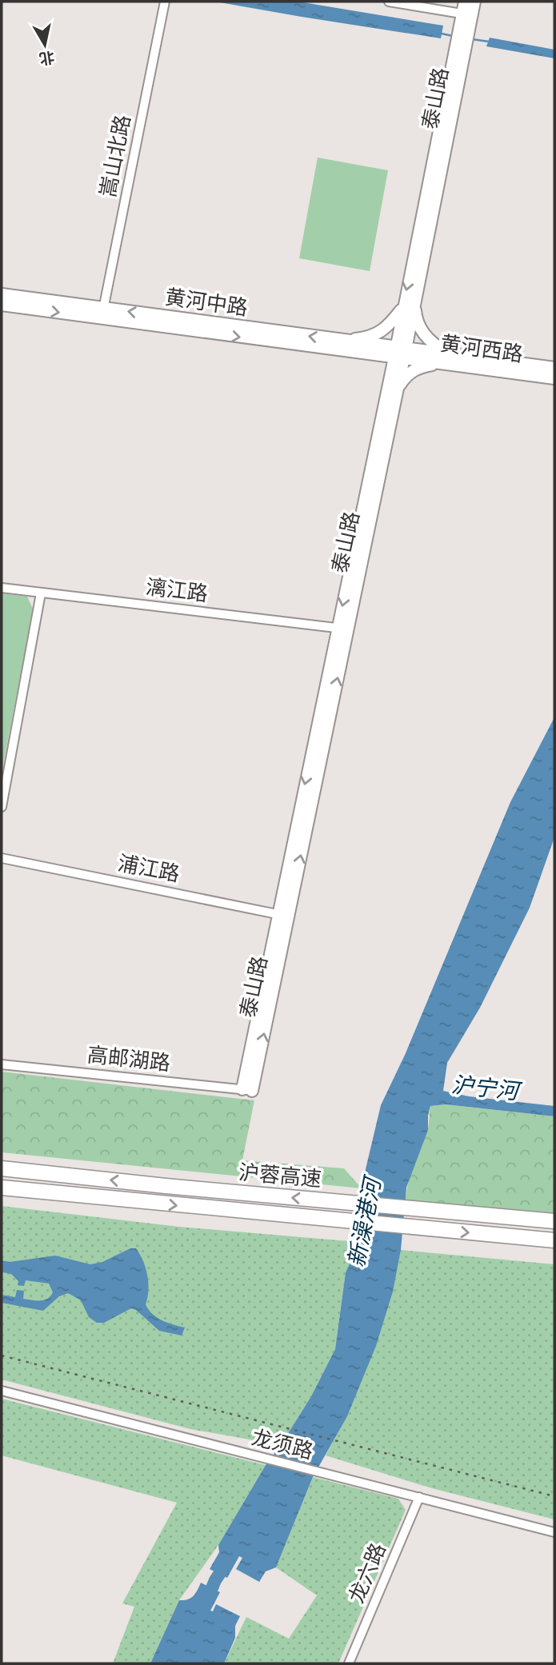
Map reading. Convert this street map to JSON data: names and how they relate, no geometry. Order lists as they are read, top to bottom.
{
  "streets": {
    "highway": ["沪蓉高速"],
    "main road": ["泰山路", "黄河中路", "黄河西路"],
    "street": [
      "嵩山北路",
      "漓江路",
      "浦江路",
      "高邮湖路",
      "龙须路",
      "龙六路"
    ]
  },
  "crossings": [
    ["泰山路", "黄河中路"],
    ["泰山路", "黄河西路"],
    ["泰山路", "漓江路"],
    ["泰山路", "浦江路"],
    ["泰山路", "高邮湖路"],
    ["嵩山北路", "黄河中路"],
    ["黄河中路", "黄河西路"],
    ["龙须路", "龙六路"]
  ],
  "water": ["沪宁河", "新澡港河"],
  "north": "bottom"
}
